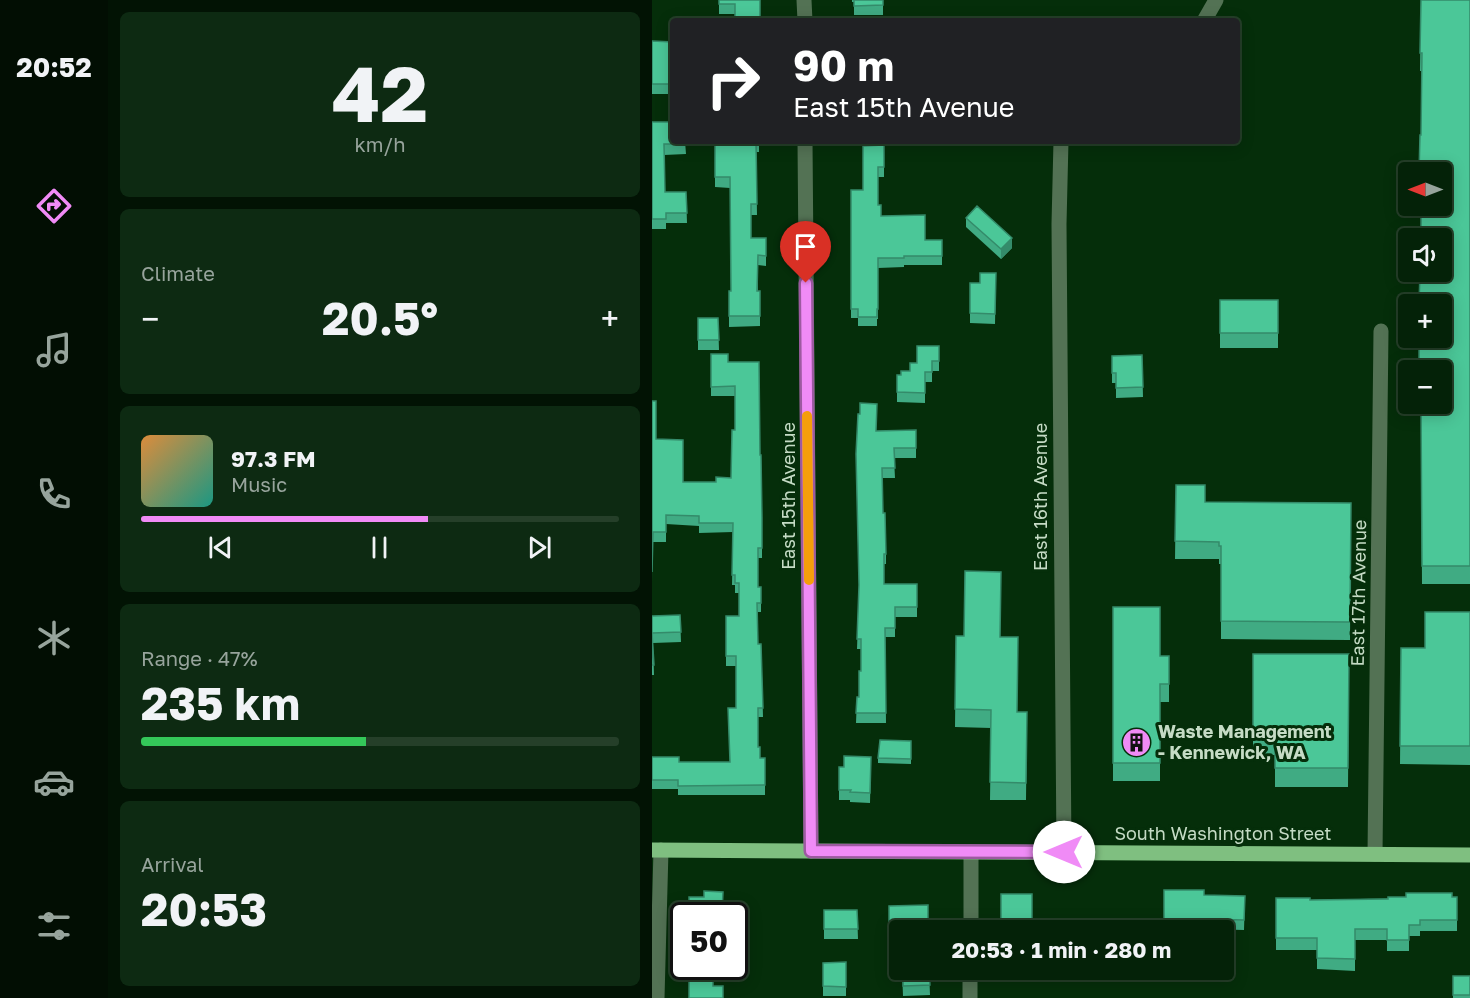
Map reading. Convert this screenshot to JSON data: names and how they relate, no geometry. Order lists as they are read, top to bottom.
{
  "streets": {
    "main road": ["South Washington Street"],
    "street": ["East 15th Avenue", "East 16th Avenue", "East 17th Avenue"]
  },
  "crossings": [
    ["East 15th Avenue", "South Washington Street"],
    ["East 16th Avenue", "South Washington Street"],
    ["East 17th Avenue", "South Washington Street"]
  ],
  "places": {
    "building": ["Waste Management - Kennewick, WA"]
  },
  "north": "left",
  "page": {
    "tabs": "20:52",
    "tile": [
      ["42", "km/h"],
      "Climate",
      ["Range · 47%", "235 km"],
      ["Arrival", "20:53"]
    ],
    "turn": ["90 m", "East 15th Avenue"],
    "map_buttons": ["+", "−"],
    "heat": ["−", "20.5°", "+"],
    "song": ["97.3 FM", "Music"],
    "limit": "50",
    "trip": "20:53 · 1 min · 280 m"
  }
}
